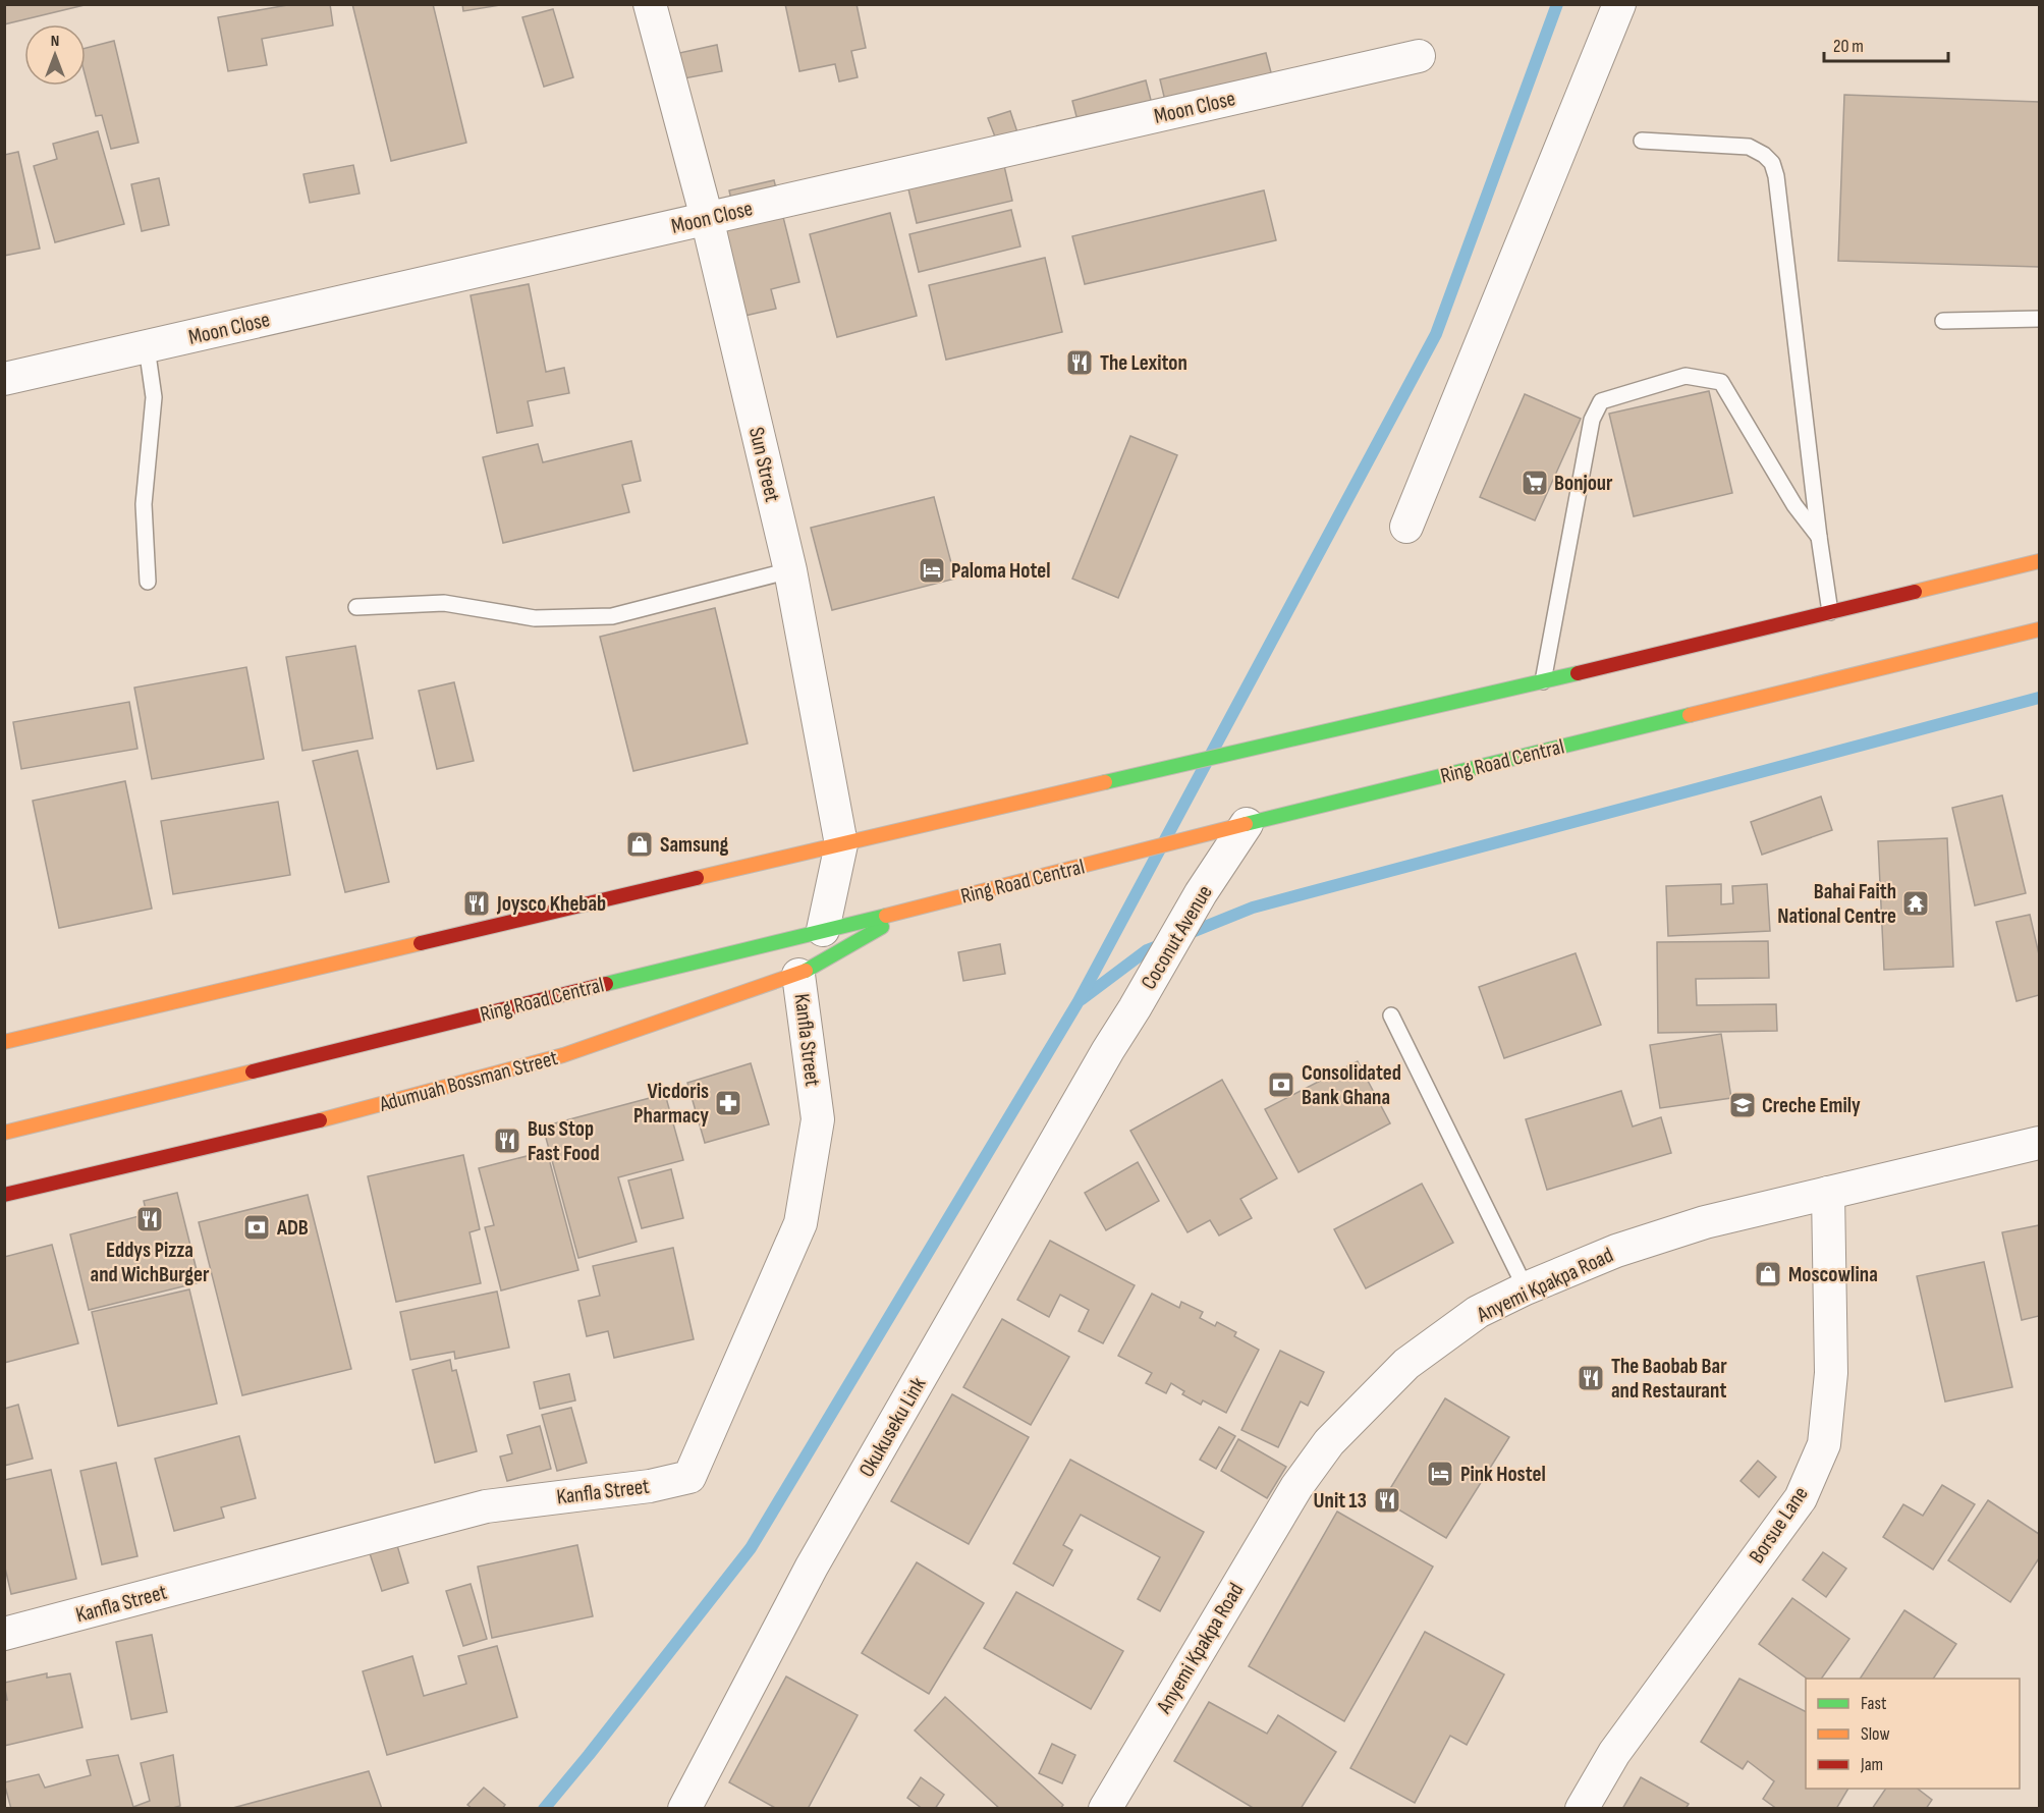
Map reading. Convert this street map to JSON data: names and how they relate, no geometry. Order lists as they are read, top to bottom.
{
  "streets": {
    "main road": ["Ring Road Central", "Adumuah Bossman Street"],
    "street": [
      "Moon Close",
      "Sun Street",
      "Coconut Avenue",
      "Kanfla Street",
      "Anyemi Kpakpa Road",
      "Okukuseku Link",
      "Borsue Lane"
    ]
  },
  "crossings": [
    ["Moon Close", "Sun Street"],
    ["Sun Street", "Ring Road Central"],
    ["Ring Road Central", "Coconut Avenue"],
    ["Ring Road Central", "Adumuah Bossman Street"],
    ["Coconut Avenue", "Okukuseku Link"],
    ["Kanfla Street", "Adumuah Bossman Street"],
    ["Anyemi Kpakpa Road", "Borsue Lane"]
  ],
  "places": {
    "restaurant": [
      "The Lexiton",
      "Joysco Khebab",
      "Bus Stop Fast Food",
      "Eddys Pizza and WichBurger",
      "The Baobab Bar and Restaurant",
      "Unit 13"
    ],
    "supermarket": ["Bonjour"],
    "hotel": ["Paloma Hotel", "Pink Hostel"],
    "shop": ["Samsung", "Moscowlina"],
    "temple": ["Bahai Faith National Centre"],
    "bank": ["Consolidated Bank Ghana", "ADB"],
    "pharmacy": ["Vicdoris Pharmacy"],
    "school or university": ["Creche Emily"]
  },
  "legend": ["Fast", "Slow", "Jam"],
  "scale_bar": "20 m",
  "north": "top"
}
